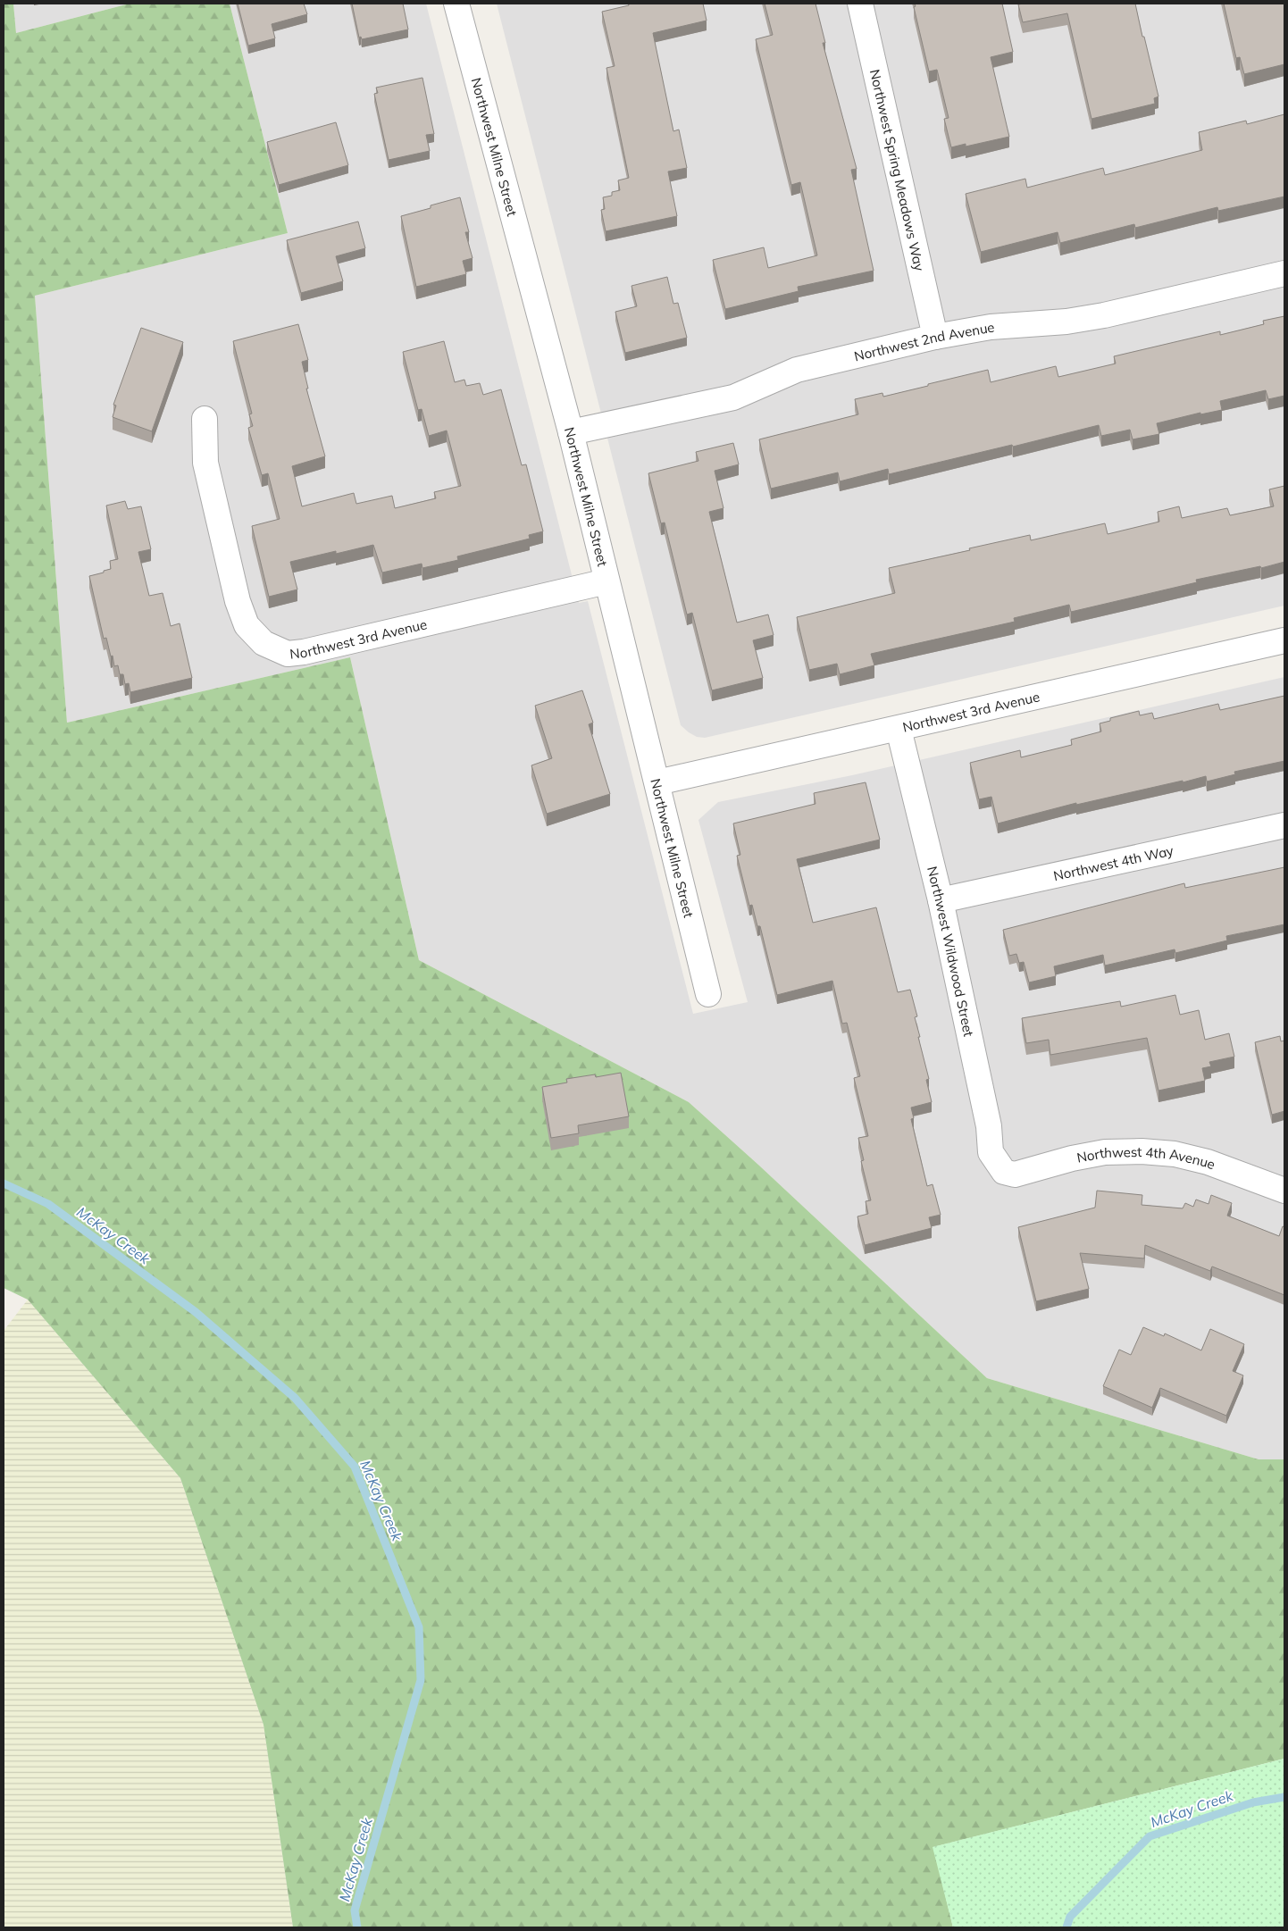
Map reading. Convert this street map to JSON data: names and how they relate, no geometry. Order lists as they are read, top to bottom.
{
  "streets": {
    "street": [
      "Northwest Milne Street",
      "Northwest Spring Meadows Way",
      "Northwest 2nd Avenue",
      "Northwest 3rd Avenue",
      "Northwest 4th Way",
      "Northwest Wildwood Street",
      "Northwest 4th Avenue"
    ]
  },
  "crossings": [
    ["Northwest Milne Street", "Northwest 2nd Avenue"],
    ["Northwest Milne Street", "Northwest 3rd Avenue"],
    ["Northwest Spring Meadows Way", "Northwest 2nd Avenue"],
    ["Northwest 3rd Avenue", "Northwest Wildwood Street"],
    ["Northwest 4th Way", "Northwest Wildwood Street"],
    ["Northwest Wildwood Street", "Northwest 4th Avenue"]
  ],
  "water": ["McKay Creek"]
}
